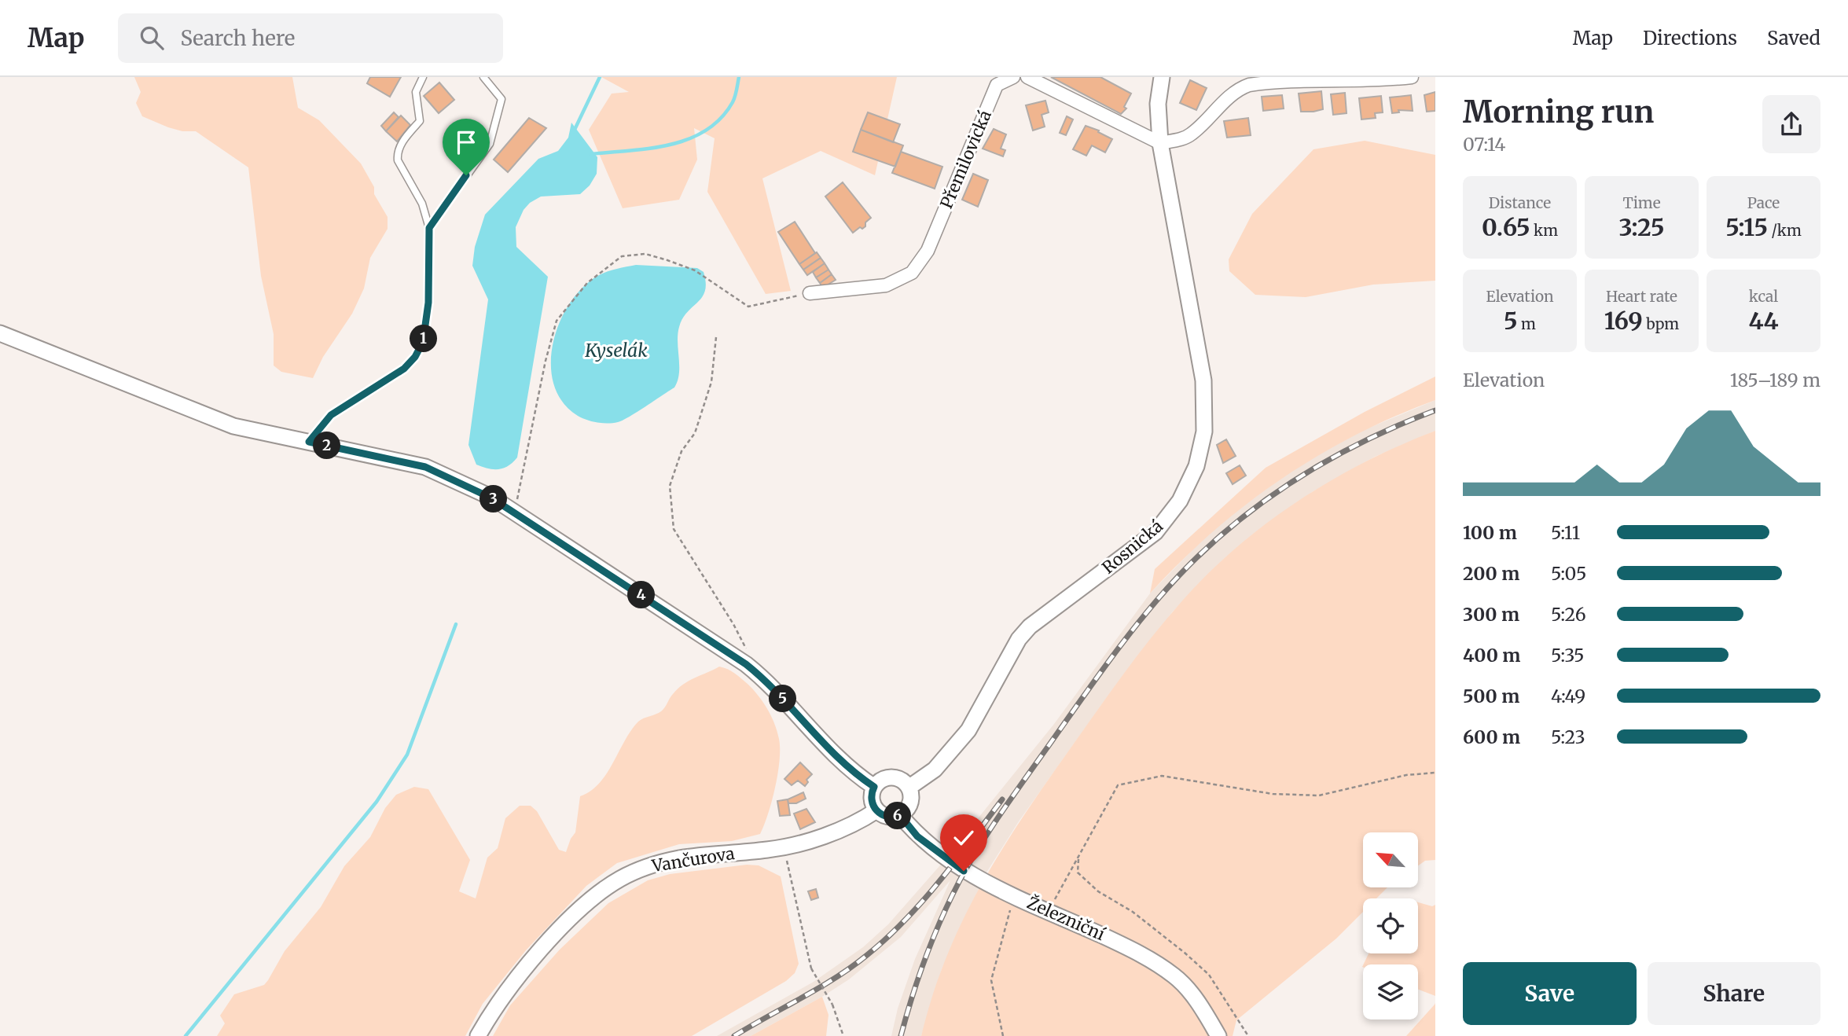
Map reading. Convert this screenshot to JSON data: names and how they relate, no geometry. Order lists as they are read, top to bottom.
{
  "streets": {
    "street": [
      "Přemilovická",
      "Rosnická",
      "Vančurova",
      "Železniční"
    ]
  },
  "crossings": [
    ["Rosnická", "Vančurova"],
    ["Rosnická", "Železniční"],
    ["Vančurova", "Železniční"]
  ],
  "water": ["Kyselák"],
  "north": "top left",
  "page": {
    "header": "Map",
    "search": "Search here",
    "nav": ["Map", "Directions", "Saved"],
    "heading": ["Morning run", "07:14"],
    "stats": [
      ["Distance", "0.65 km"],
      ["Time", "3:25"],
      ["Pace", "5:15 /km"],
      ["Elevation", "5 m"],
      ["Heart rate", "169 bpm"],
      ["kcal", "44"]
    ],
    "pins": [
      "1",
      "2",
      "3",
      "4",
      "5",
      "6"
    ],
    "chart": ["Elevation", "185–189 m"],
    "list": [
      {
        "name": "100 m",
        "note": "5:11"
      },
      {
        "name": "200 m",
        "note": "5:05"
      },
      {
        "name": "300 m",
        "note": "5:26"
      },
      {
        "name": "400 m",
        "note": "5:35"
      },
      {
        "name": "500 m",
        "note": "4:49"
      },
      {
        "name": "600 m",
        "note": "5:23"
      }
    ],
    "buttons": ["Save", "Share"]
  }
}
